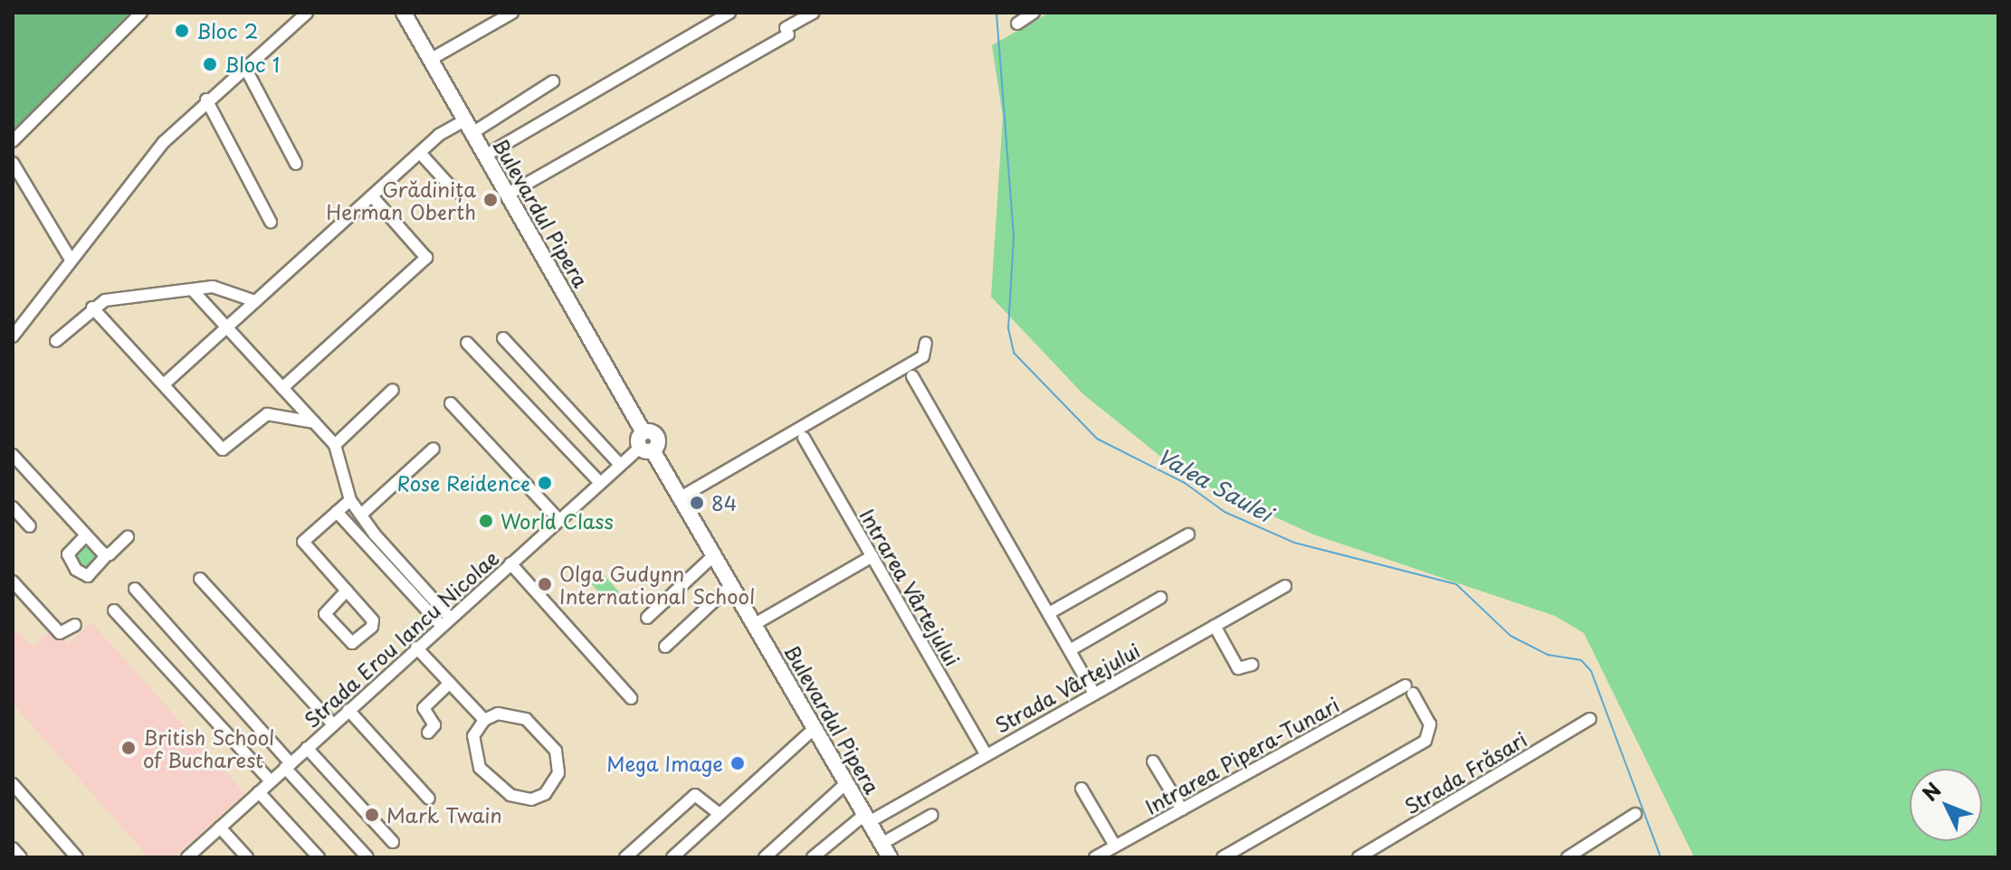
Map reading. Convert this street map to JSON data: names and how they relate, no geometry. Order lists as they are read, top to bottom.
{
  "streets": {
    "main road": ["Bulevardul Pipera"],
    "street": [
      "Intrarea Vârtejului",
      "Strada Erou Iancu Nicolae",
      "Strada Vârtejului",
      "Intrarea Pipera-Tunari",
      "Strada Frăsari"
    ]
  },
  "crossings": [
    ["Bulevardul Pipera", "Strada Erou Iancu Nicolae"],
    ["Bulevardul Pipera", "Strada Vârtejului"],
    ["Intrarea Vârtejului", "Strada Vârtejului"]
  ],
  "water": ["Valea Saulei"],
  "places": [
    "Bloc 2",
    "Bloc 1",
    "Grădinița Herman Oberth",
    "Rose Reidence",
    "84",
    "World Class",
    "Olga Gudynn International School",
    "British School of Bucharest",
    "Mega Image",
    "Mark Twain"
  ],
  "north": "top left"
}
